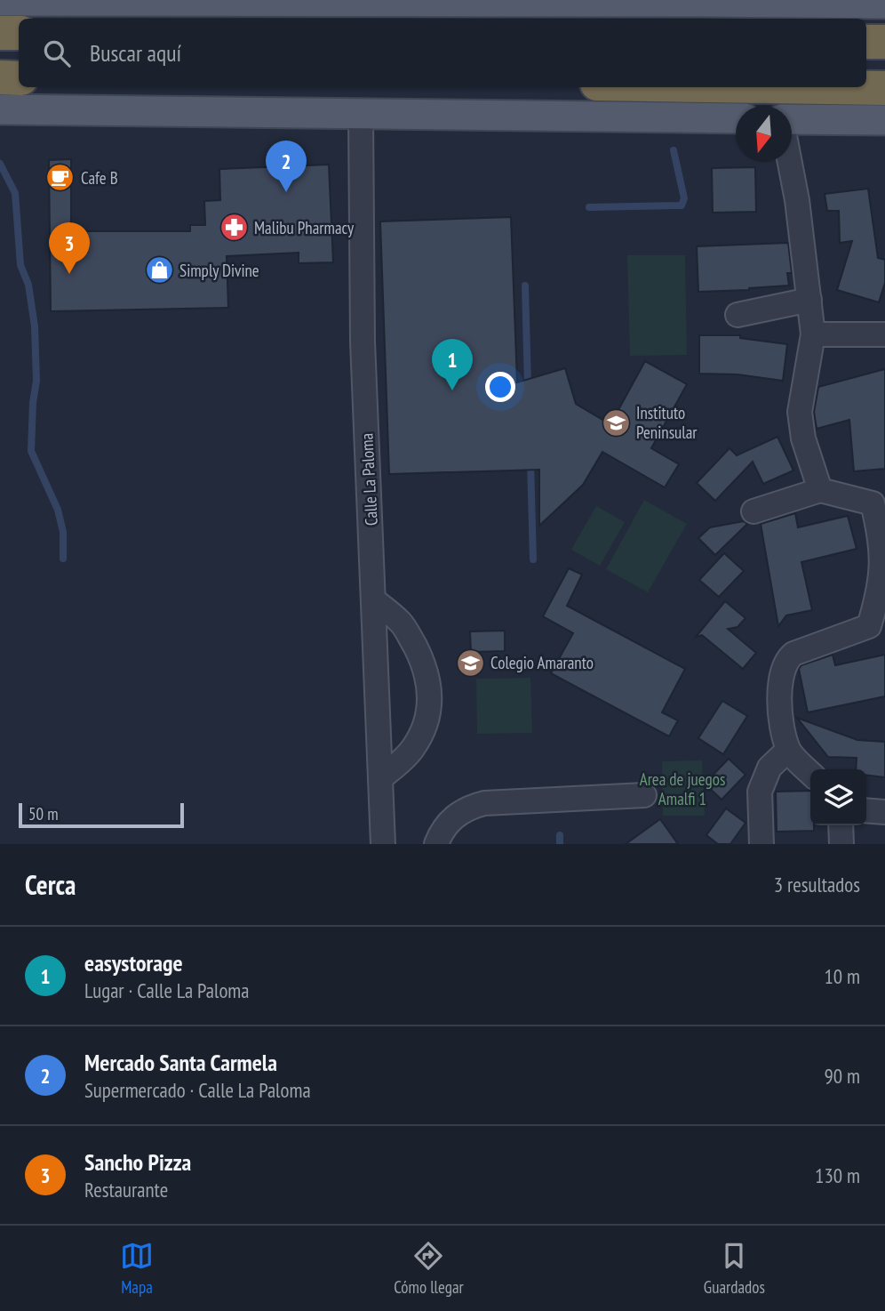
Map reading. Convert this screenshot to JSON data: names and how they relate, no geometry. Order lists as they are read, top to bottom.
{
  "streets": {
    "street": ["Calle La Paloma"]
  },
  "parks": ["Area de juegos Amalfi 1"],
  "places": {
    "cafe": ["Cafe B"],
    "pharmacy": ["Malibu Pharmacy"],
    "shop": ["Simply Divine"],
    "school or university": ["Instituto Peninsular", "Colegio Amaranto"]
  },
  "scale_bar": "50 m",
  "north": "bottom",
  "page": {
    "search": "Buscar aquí",
    "pins": ["2", "3", "1"],
    "scale": "50 m",
    "heading": ["Cerca", "3 resultados"],
    "list": [
      {
        "mark": "1",
        "name": "easystorage",
        "note": "Lugar · Calle La Paloma",
        "value": "10 m"
      },
      {
        "mark": "2",
        "name": "Mercado Santa Carmela",
        "note": "Supermercado · Calle La Paloma",
        "value": "90 m"
      },
      {
        "mark": "3",
        "name": "Sancho Pizza",
        "note": "Restaurante",
        "value": "130 m"
      }
    ],
    "nav": ["Mapa", "Cómo llegar", "Guardados"]
  }
}
